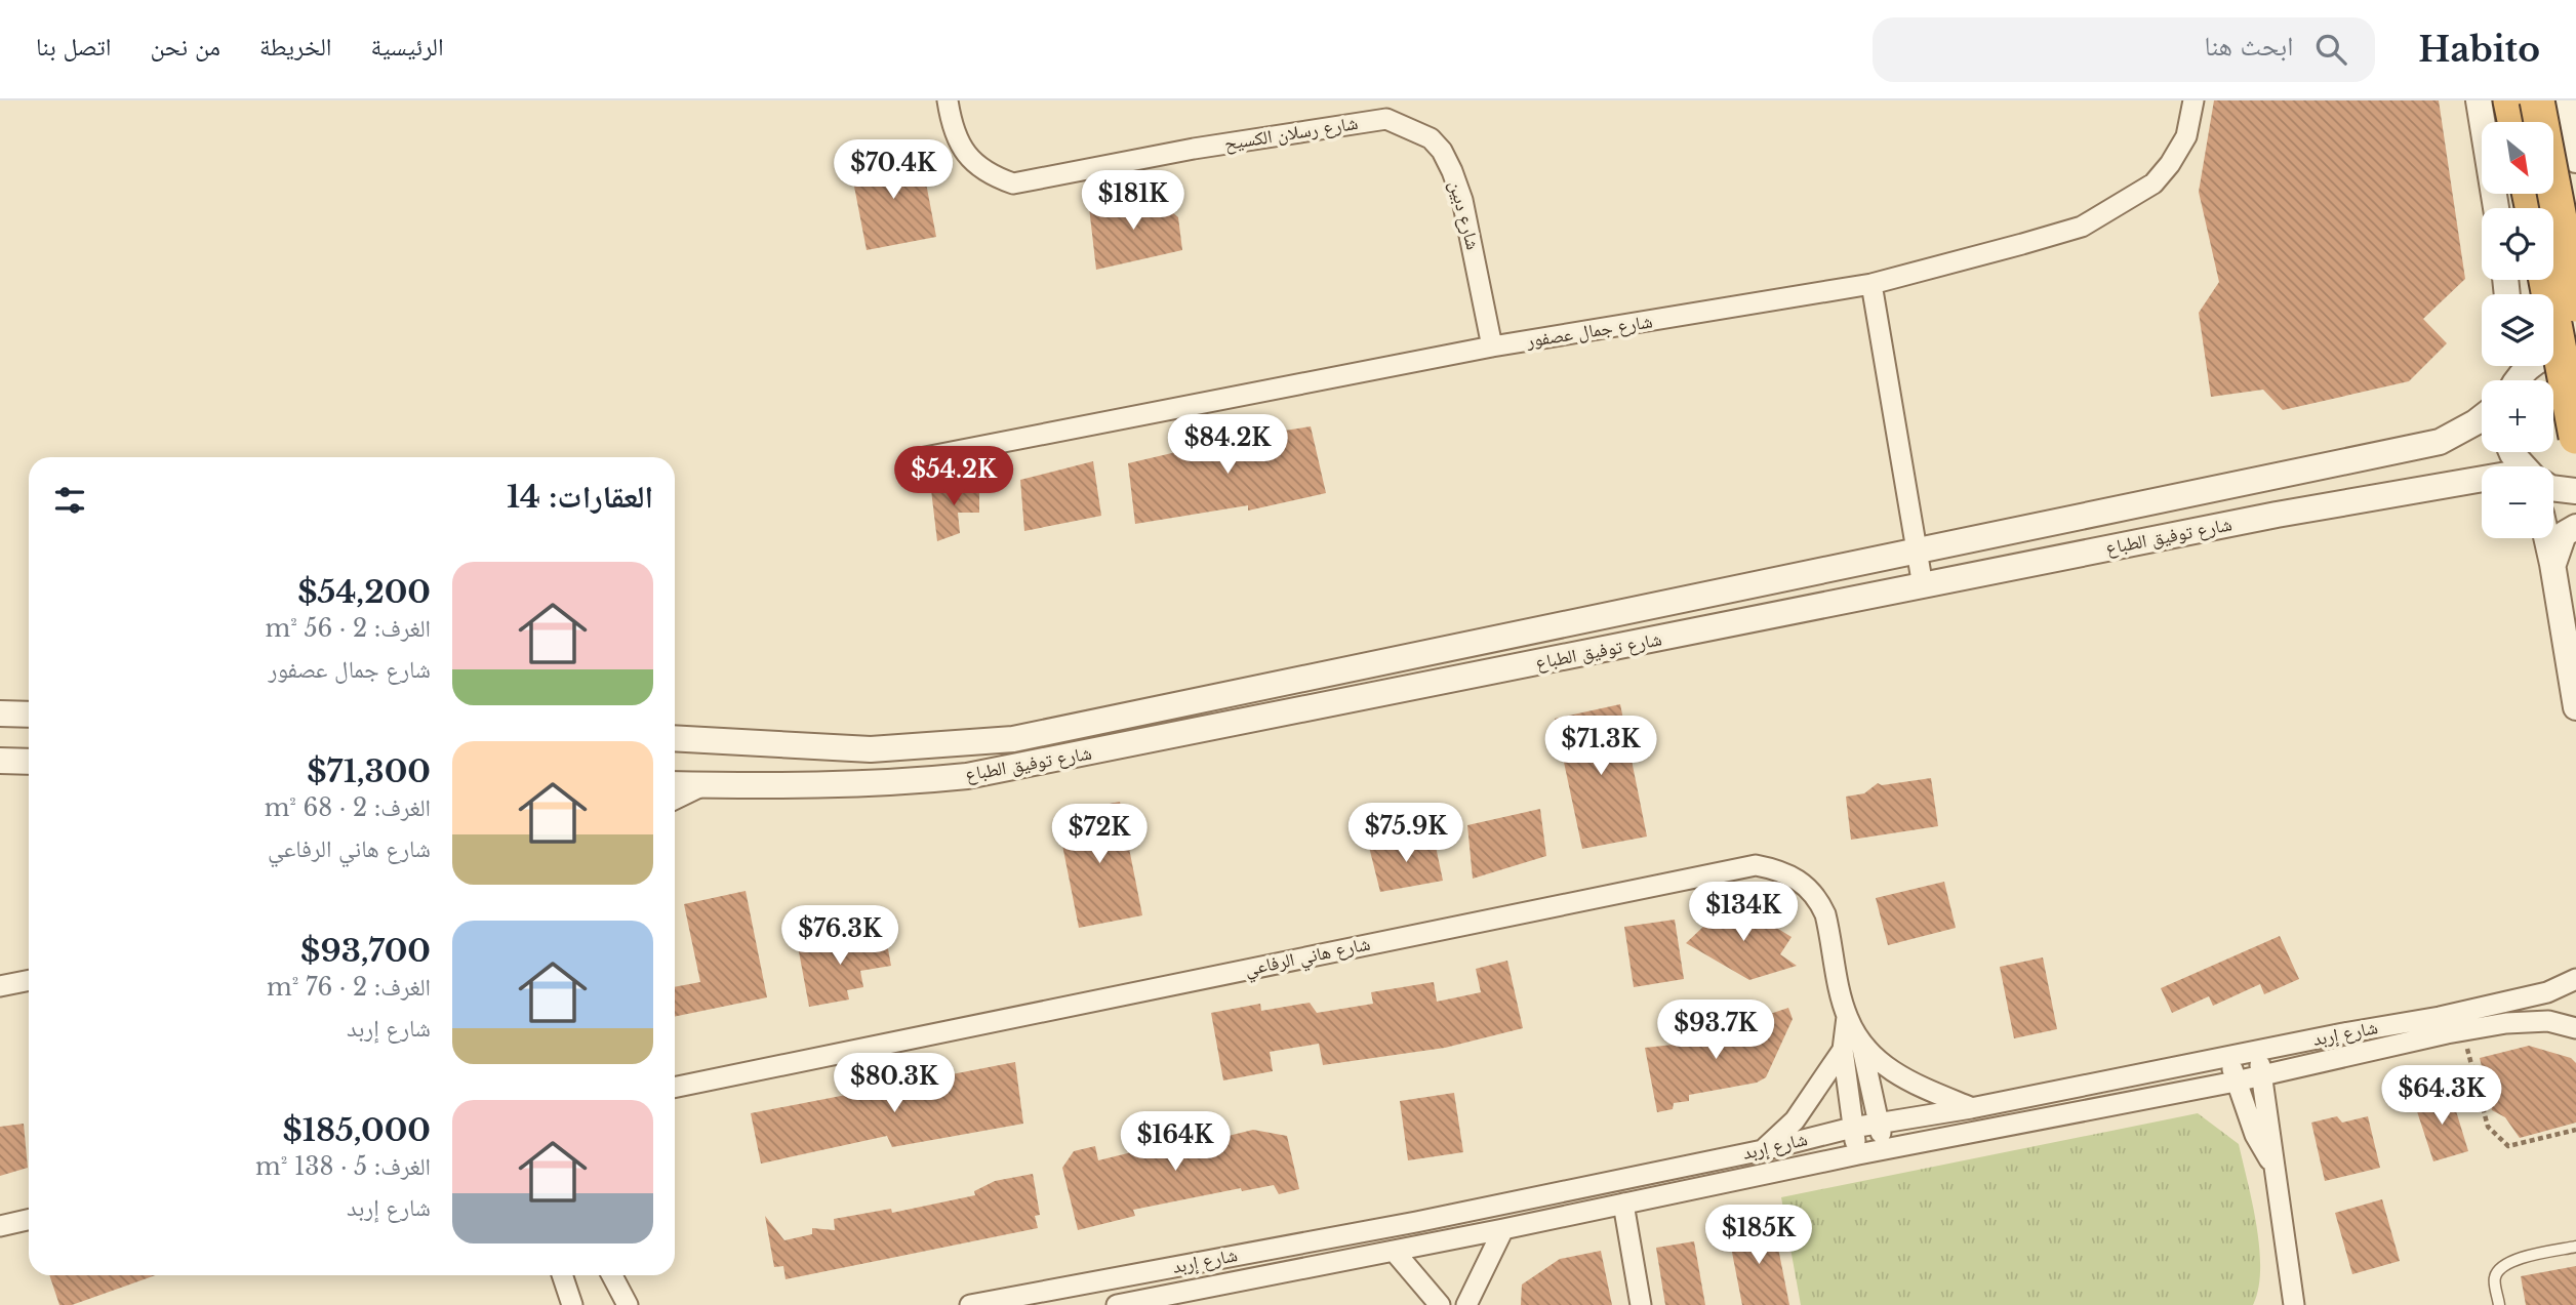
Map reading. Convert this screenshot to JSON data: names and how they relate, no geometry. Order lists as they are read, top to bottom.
{
  "streets": {
    "street": [
      "شارع رسلان الكسيح",
      "شارع دبين",
      "شارع جمال عصفور",
      "شارع توفيق الطباع",
      "شارع هاني الرفاعي",
      "شارع إربد"
    ]
  },
  "crossings": [
    ["شارع رسلان الكسيح", "شارع دبين"],
    ["شارع دبين", "شارع جمال عصفور"],
    ["شارع هاني الرفاعي", "شارع إربد"]
  ],
  "north": "bottom right",
  "page": {
    "header": "Habito",
    "search": "ابحث هنا",
    "nav": [
      "الرئيسية",
      "الخريطة",
      "من نحن",
      "اتصل بنا"
    ],
    "map_buttons": ["+", "−"],
    "price": [
      "$70.4K",
      "$181K",
      "$84.2K",
      "$54.2K",
      "$71.3K",
      "$75.9K",
      "$72K",
      "$134K",
      "$76.3K",
      "$93.7K",
      "$80.3K",
      "$64.3K",
      "$164K",
      "$185K"
    ],
    "heading": "العقارات: 14",
    "list": [
      {
        "name": "$54,200",
        "note": "الغرف: 2 · 56 m² · شارع جمال عصفور"
      },
      {
        "name": "$71,300",
        "note": "الغرف: 2 · 68 m² · شارع هاني الرفاعي"
      },
      {
        "name": "$93,700",
        "note": "الغرف: 2 · 76 m² · شارع إربد"
      },
      {
        "name": "$185,000",
        "note": "الغرف: 5 · 138 m² · شارع إربد"
      }
    ]
  }
}
